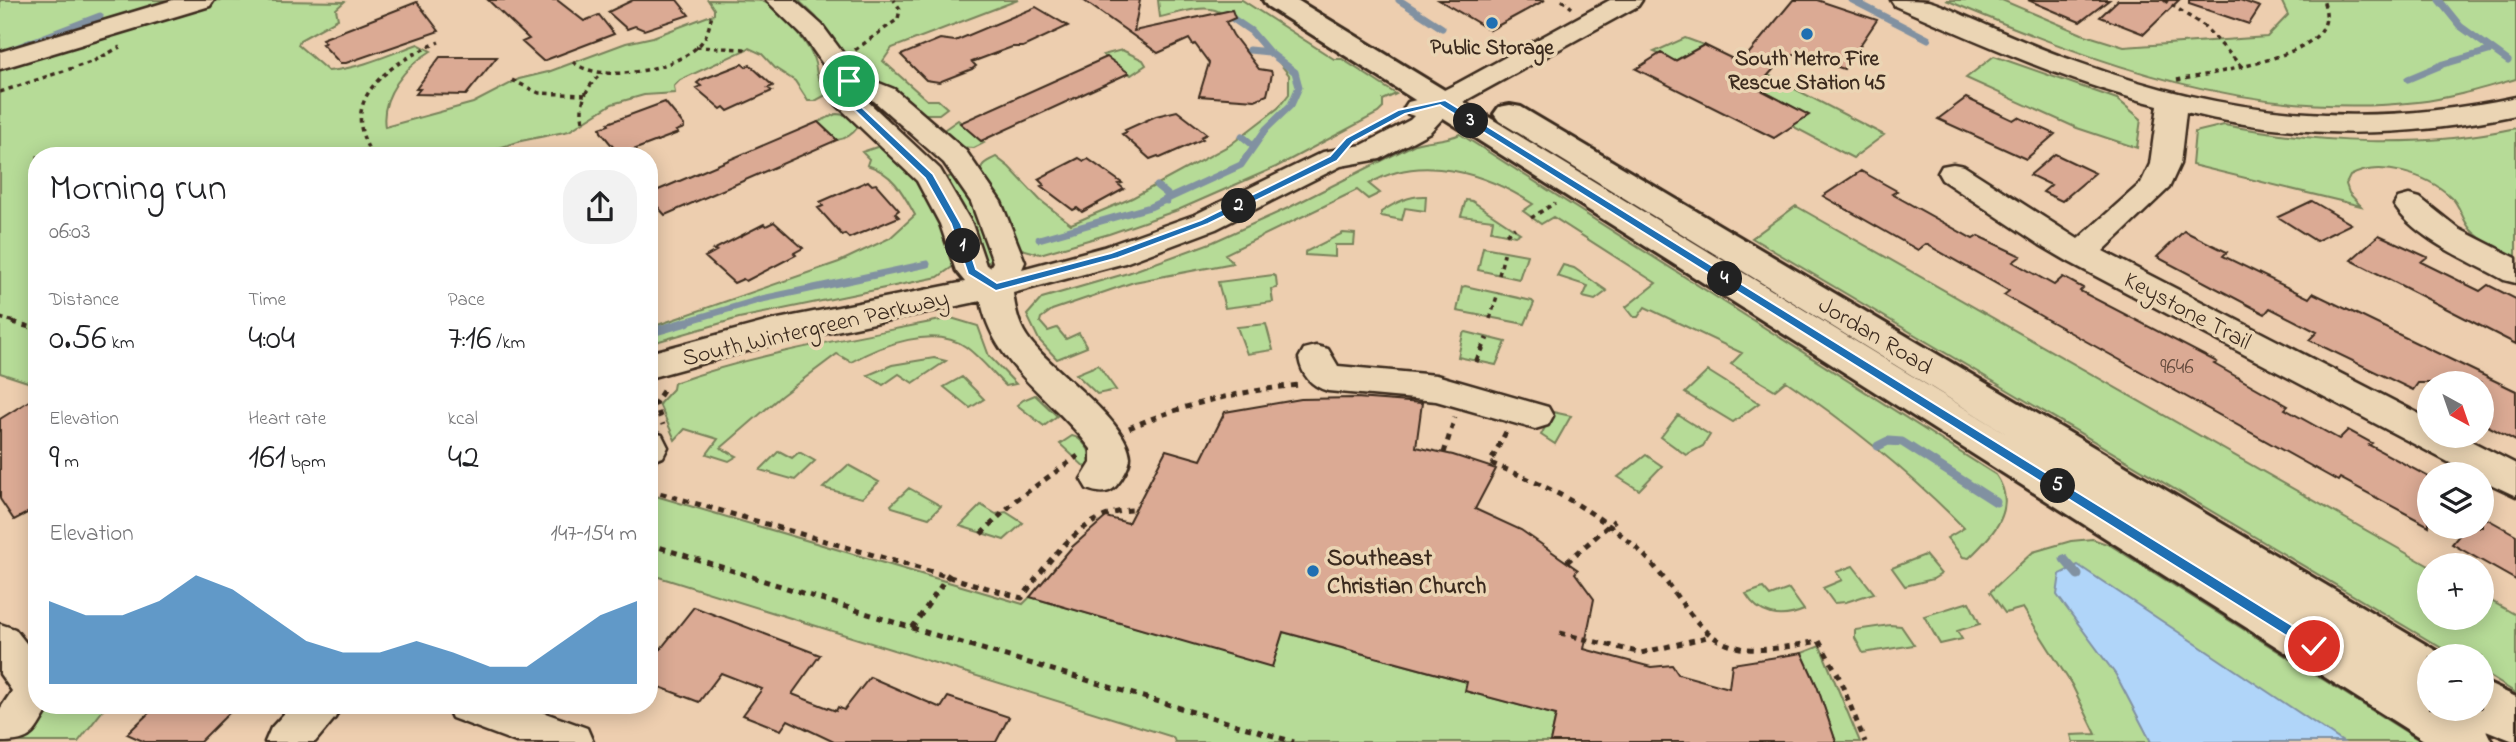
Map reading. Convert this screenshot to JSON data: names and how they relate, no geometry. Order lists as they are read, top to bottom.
{
  "streets": {
    "main road": ["Jordan Road"],
    "street": ["Keystone Trail", "South Wintergreen Parkway"]
  },
  "crossings": [
    ["South Wintergreen Parkway", "Jordan Road"]
  ],
  "places": ["Public Storage", "South Metro Fire Rescue Station 45", "Southeast Christian Church"],
  "house_numbers": ["9646"],
  "north": "bottom right",
  "page": {
    "pins": [
      "3",
      "2",
      "1",
      "4",
      "5"
    ],
    "heading": ["Morning run", "06:03"],
    "stats": [
      ["Distance", "0.56 km"],
      ["Time", "4:04"],
      ["Pace", "7:16 /km"],
      ["Elevation", "9 m"],
      ["Heart rate", "161 bpm"],
      ["kcal", "42"]
    ],
    "map_buttons": ["+", "−"],
    "chart": ["Elevation", "147–154 m"]
  }
}
